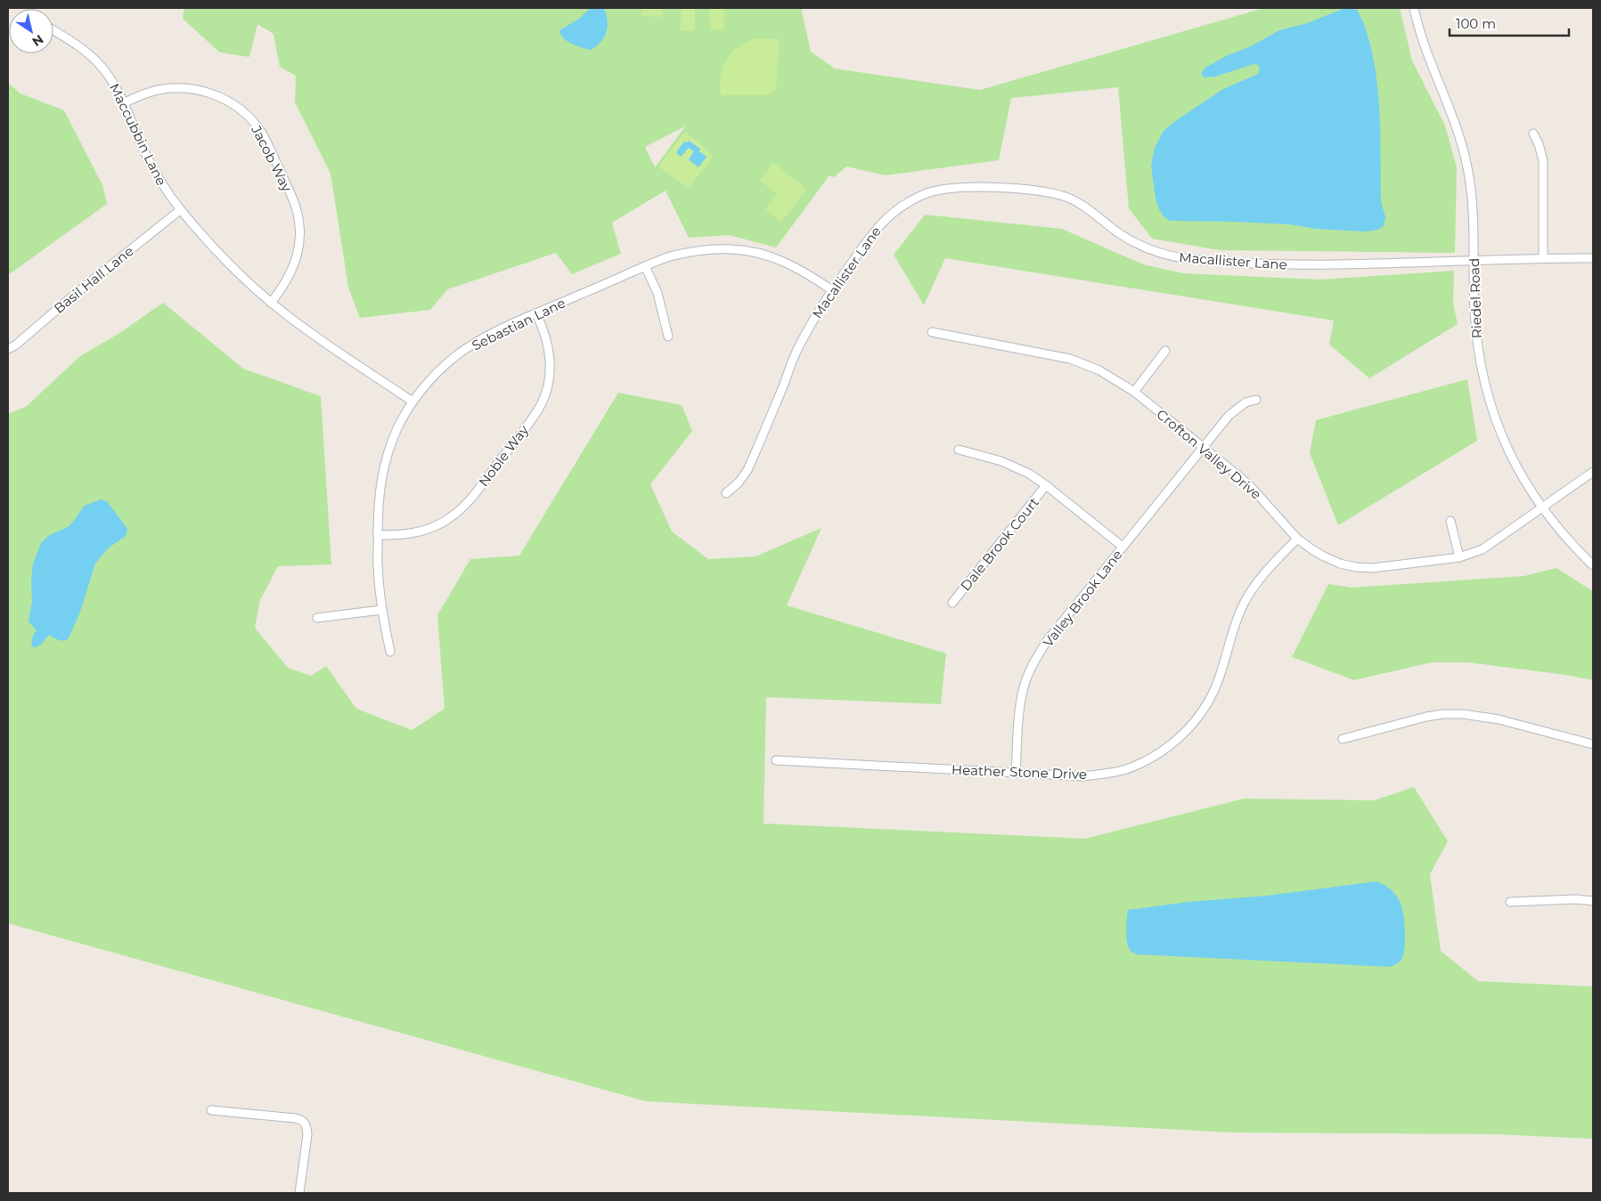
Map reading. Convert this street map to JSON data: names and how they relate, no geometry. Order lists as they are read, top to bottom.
{
  "streets": {
    "street": [
      "Maccubbin Lane",
      "Jacob Way",
      "Macallister Lane",
      "Basil Hall Lane",
      "Riedel Road",
      "Sebastian Lane",
      "Crofton Valley Drive",
      "Noble Way",
      "Dale Brook Court",
      "Valley Brook Lane",
      "Heather Stone Drive"
    ]
  },
  "crossings": [
    ["Maccubbin Lane", "Jacob Way"],
    ["Maccubbin Lane", "Basil Hall Lane"],
    ["Maccubbin Lane", "Sebastian Lane"],
    ["Macallister Lane", "Riedel Road"],
    ["Macallister Lane", "Sebastian Lane"],
    ["Riedel Road", "Crofton Valley Drive"],
    ["Sebastian Lane", "Noble Way"],
    ["Crofton Valley Drive", "Valley Brook Lane"],
    ["Crofton Valley Drive", "Heather Stone Drive"],
    ["Valley Brook Lane", "Heather Stone Drive"]
  ],
  "scale_bar": "100 m",
  "north": "bottom right"
}
